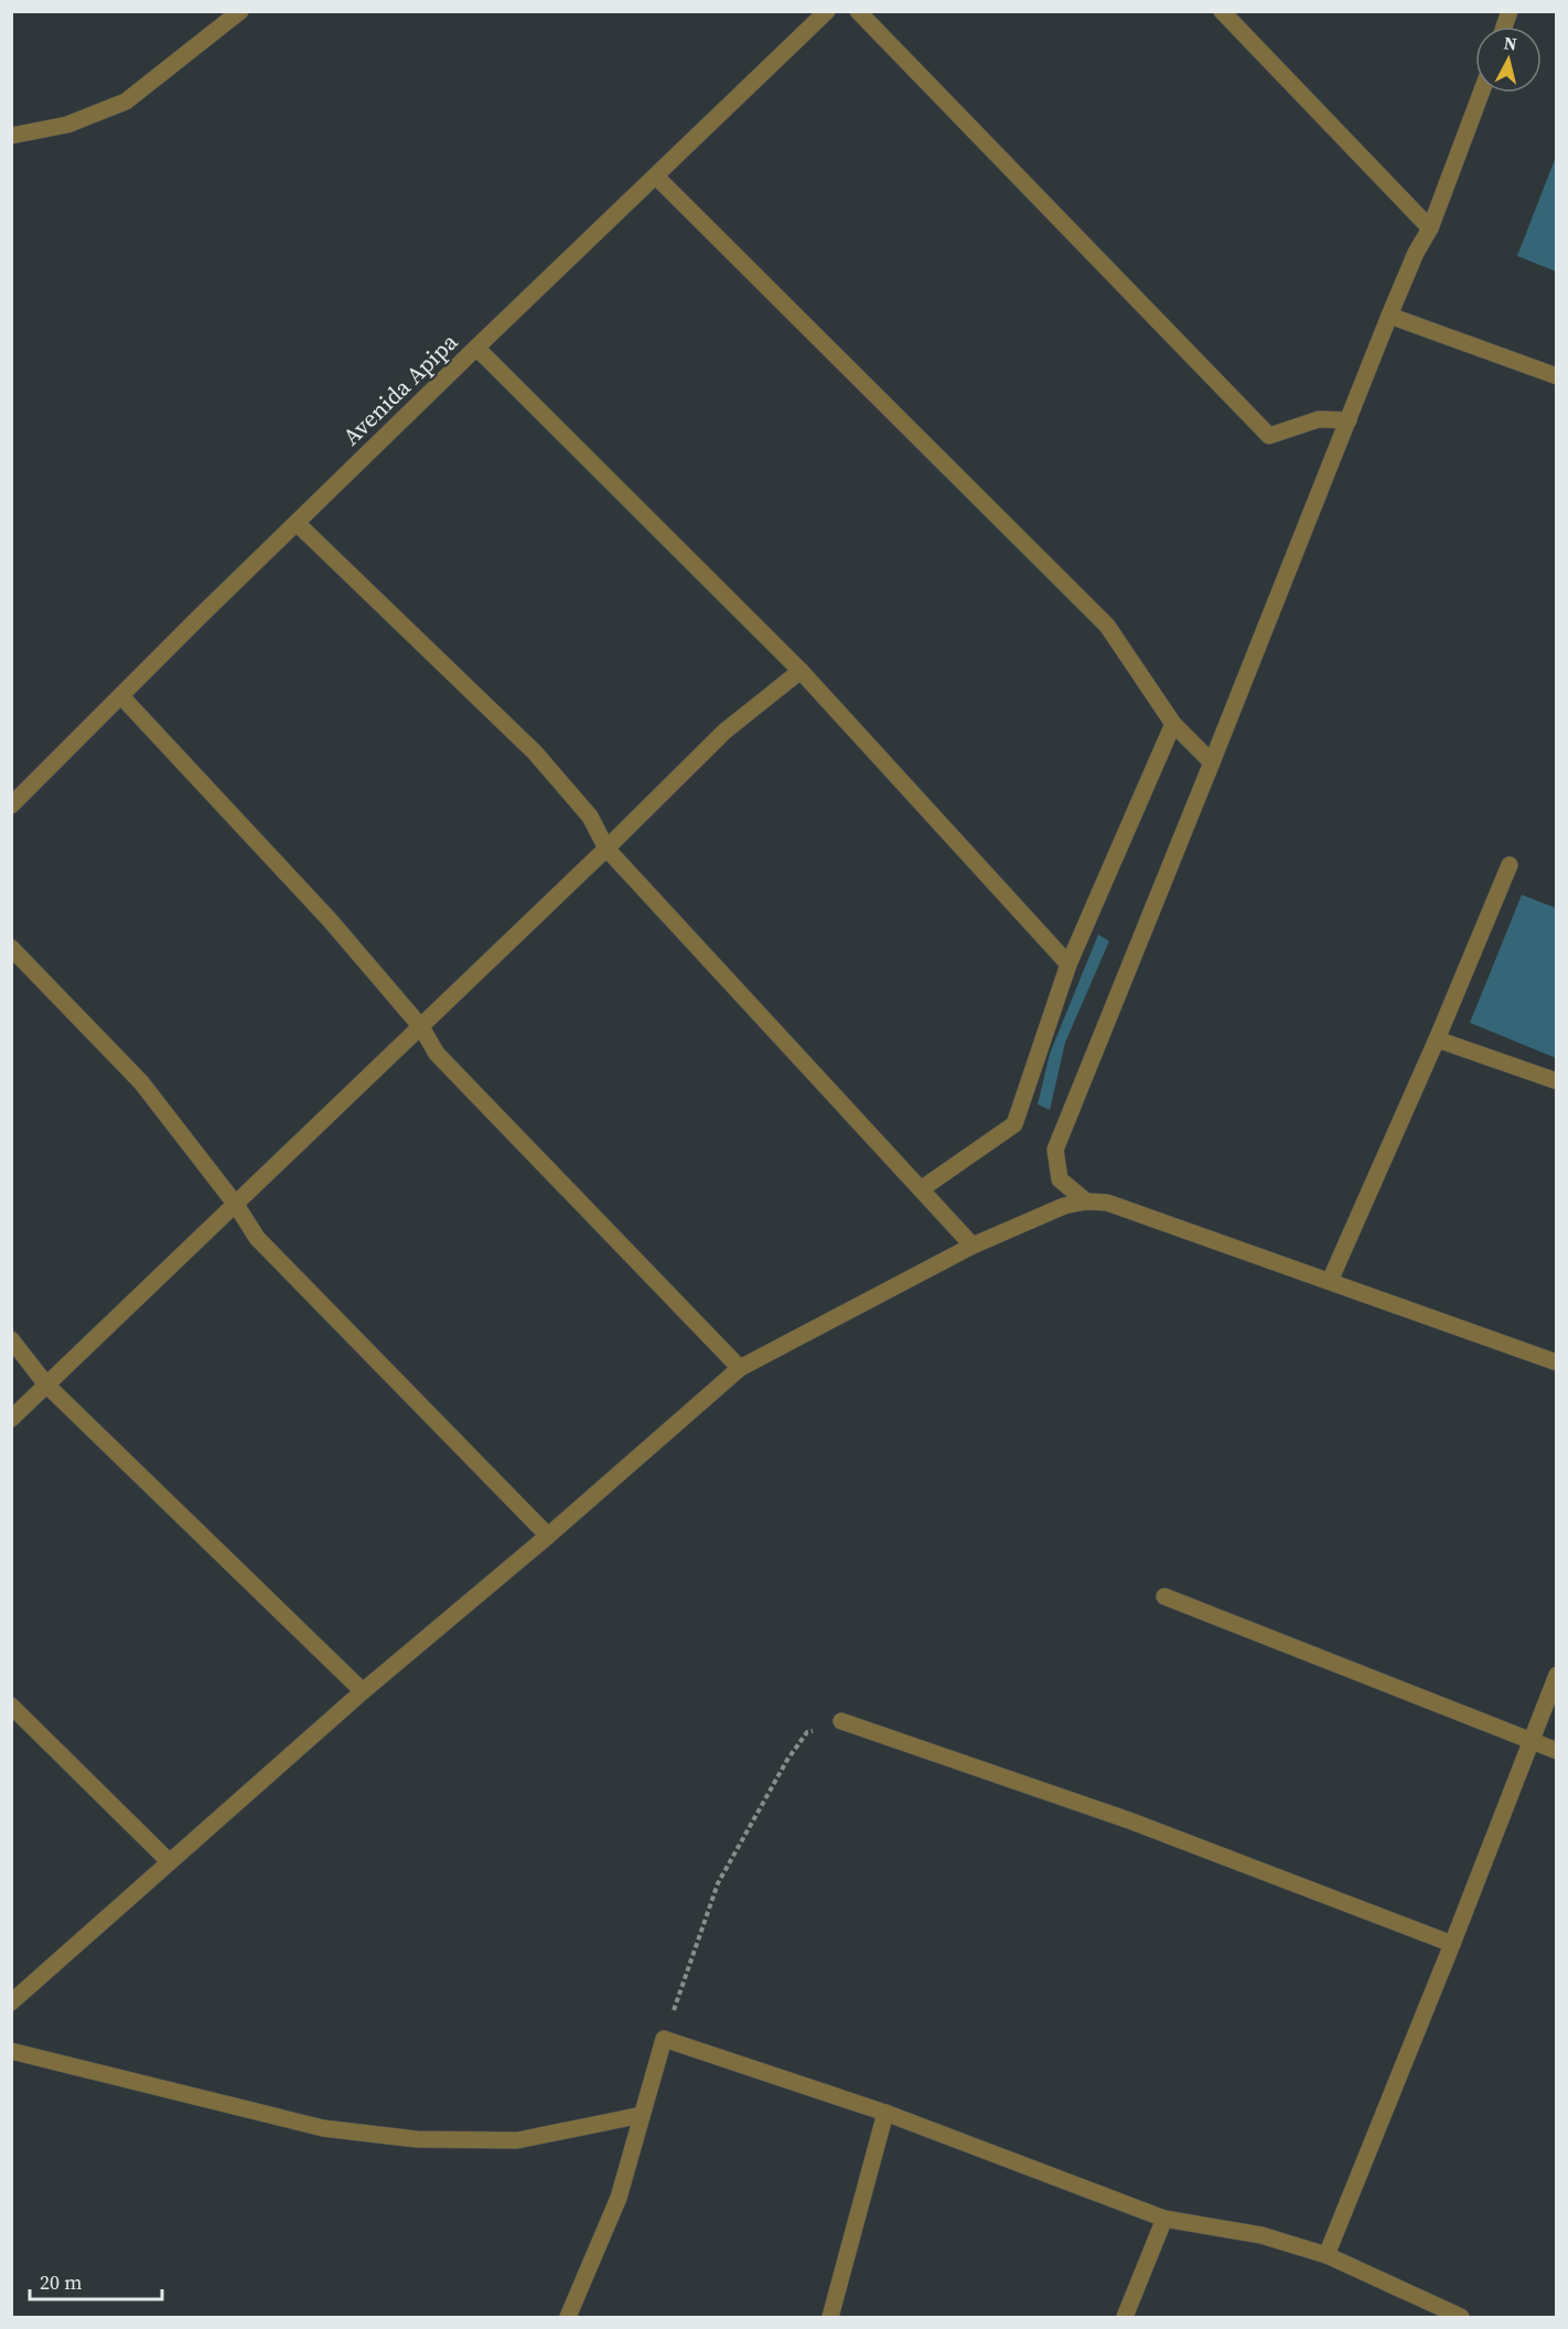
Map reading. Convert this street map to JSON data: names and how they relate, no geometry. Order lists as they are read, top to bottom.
{
  "streets": {
    "street": ["Avenida Apipa"]
  },
  "scale_bar": "20 m",
  "north": "top"
}
